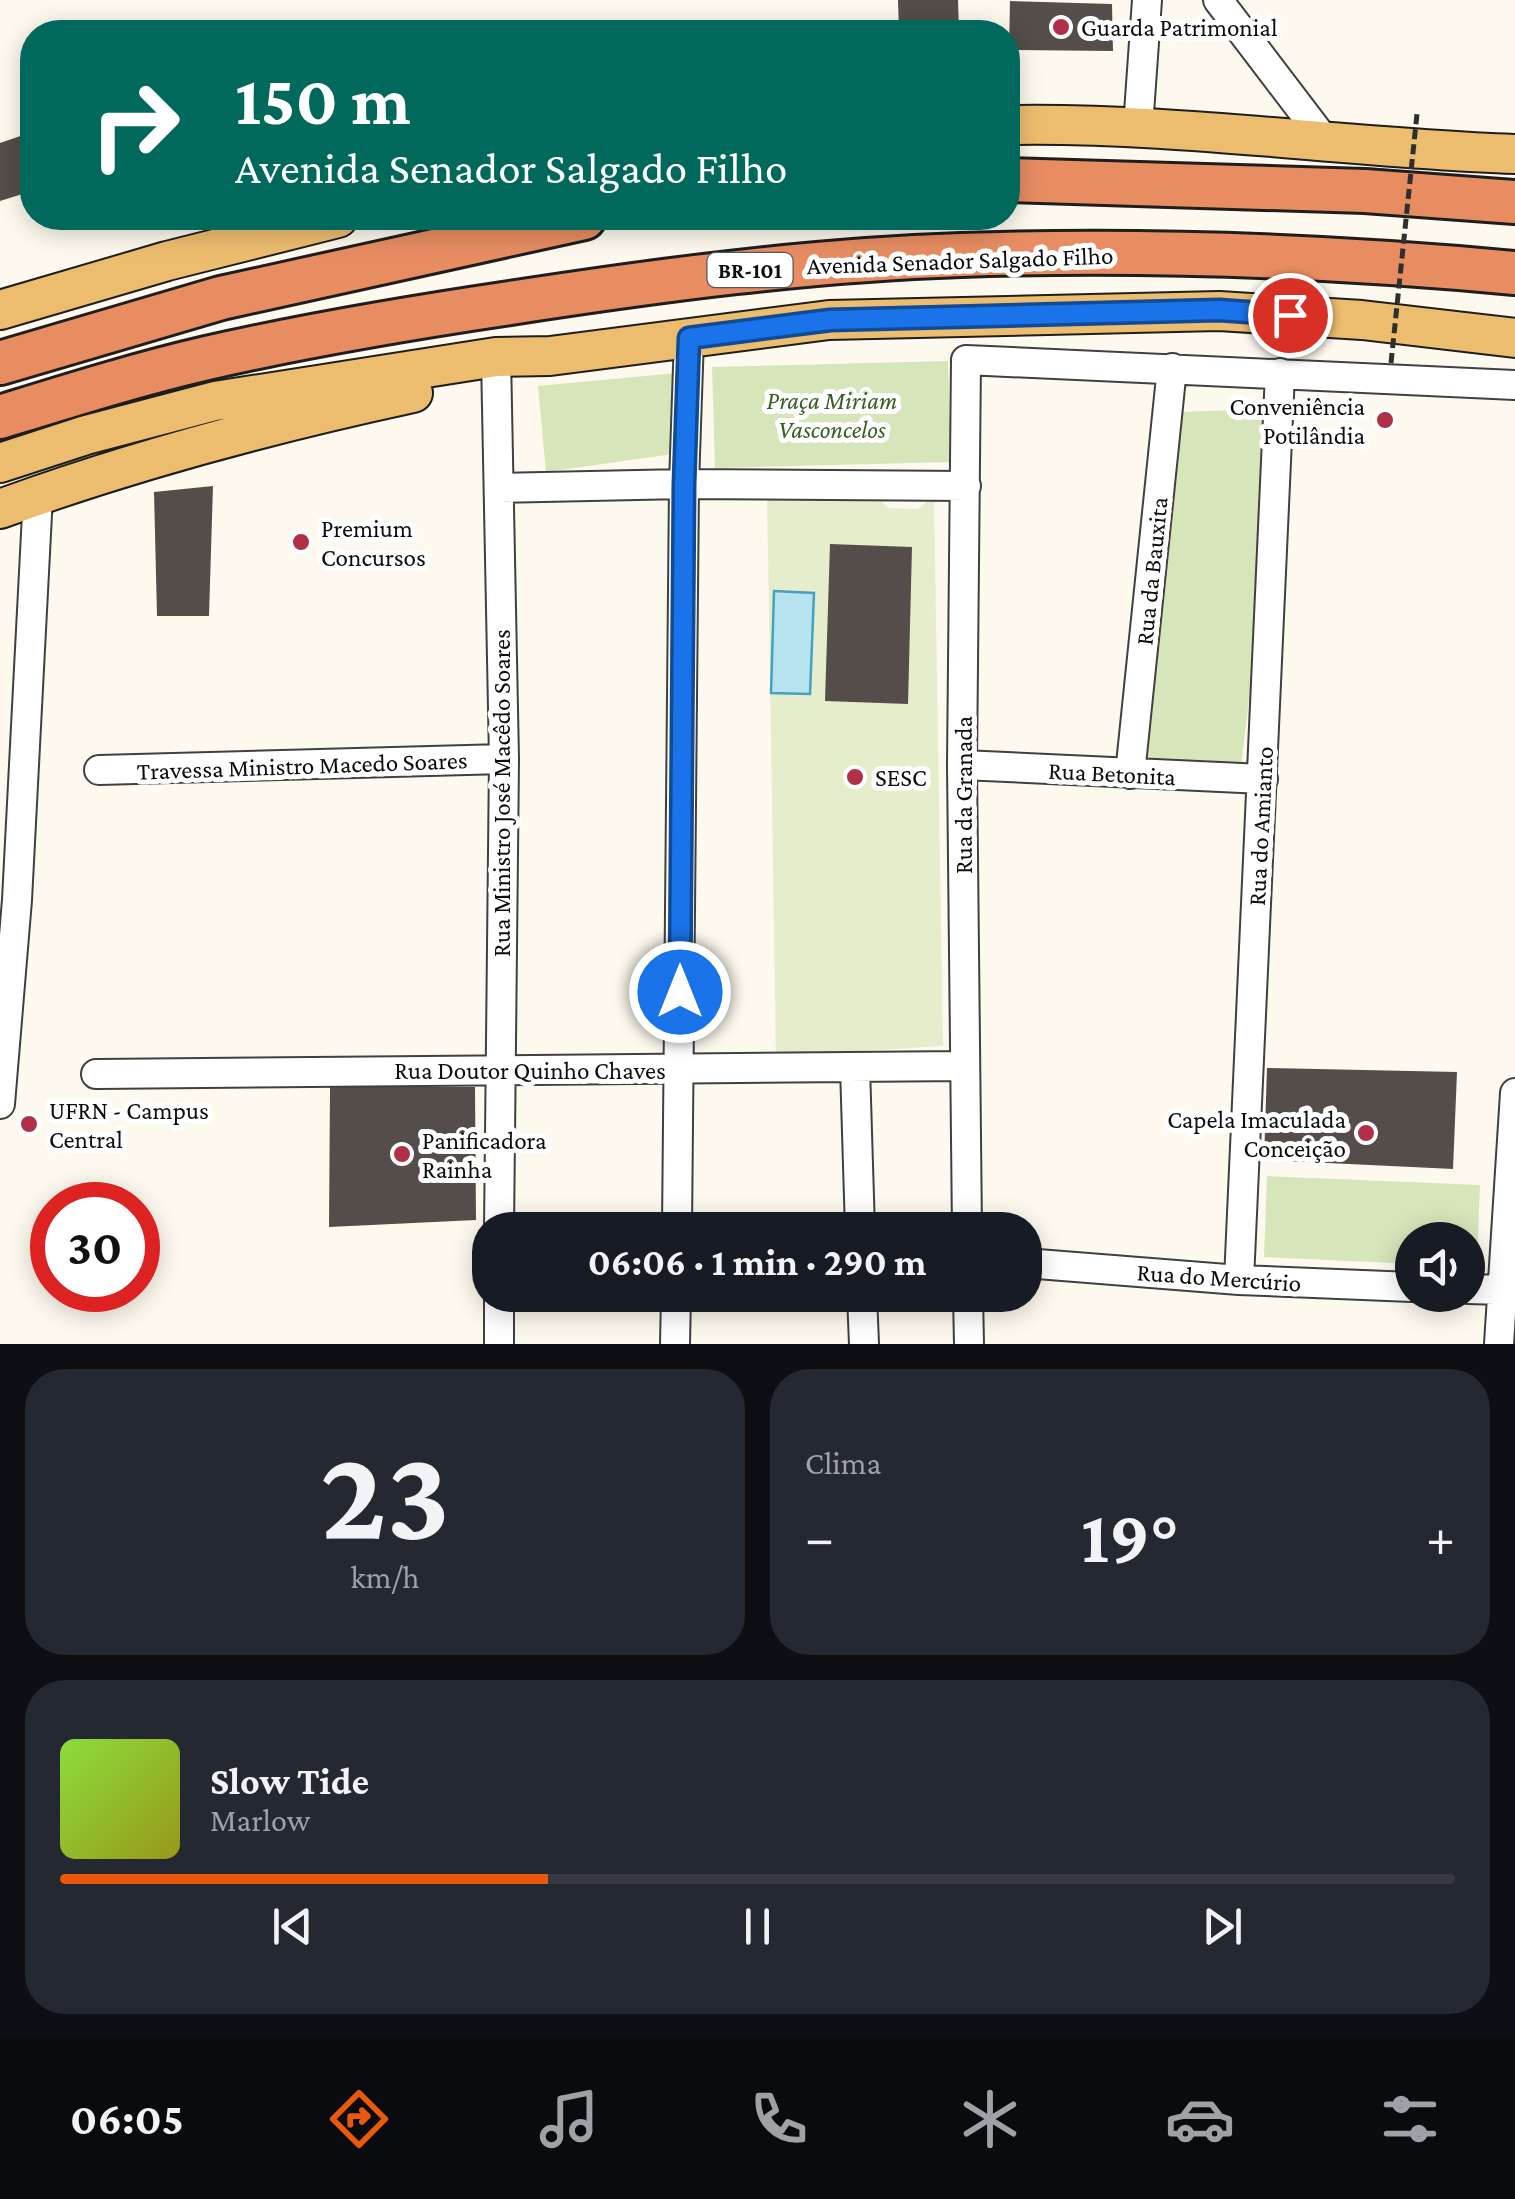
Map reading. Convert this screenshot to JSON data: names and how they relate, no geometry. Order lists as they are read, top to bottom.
{
  "streets": {
    "highway": ["Avenida Senador Salgado Filho", "BR-101"],
    "street": [
      "Rua da Bauxita",
      "Travessa Ministro Macedo Soares",
      "Rua Betonita",
      "Rua Ministro José Macêdo Soares",
      "Rua da Granada",
      "Rua do Amianto",
      "Rua Doutor Quinho Chaves",
      "Rua do Mercúrio"
    ]
  },
  "crossings": [
    ["Rua da Bauxita", "Rua Betonita"],
    ["Rua da Bauxita", "Rua da Granada"],
    ["Travessa Ministro Macedo Soares", "Rua Ministro José Macêdo Soares"],
    ["Rua Betonita", "Rua da Granada"],
    ["Rua Betonita", "Rua do Amianto"],
    ["Rua Ministro José Macêdo Soares", "Rua Doutor Quinho Chaves"],
    ["Rua da Granada", "Rua Doutor Quinho Chaves"],
    ["Rua do Amianto", "Rua do Mercúrio"]
  ],
  "parks": ["Praça Miriam Vasconcelos"],
  "places": [
    "Guarda Patrimonial",
    "Conveniência Potilândia",
    "Premium Concursos",
    "SESC",
    "UFRN - Campus Central",
    "Capela Imaculada Conceição",
    "Panificadora Rainha"
  ],
  "page": {
    "turn": ["150 m", "Avenida Senador Salgado Filho"],
    "limit": "30",
    "trip": "06:06 · 1 min · 290 m",
    "tile": [
      ["23", "km/h"],
      "Clima"
    ],
    "heat": ["−", "19°", "+"],
    "song": ["Slow Tide", "Marlow"],
    "tabs": "06:05"
  }
}
